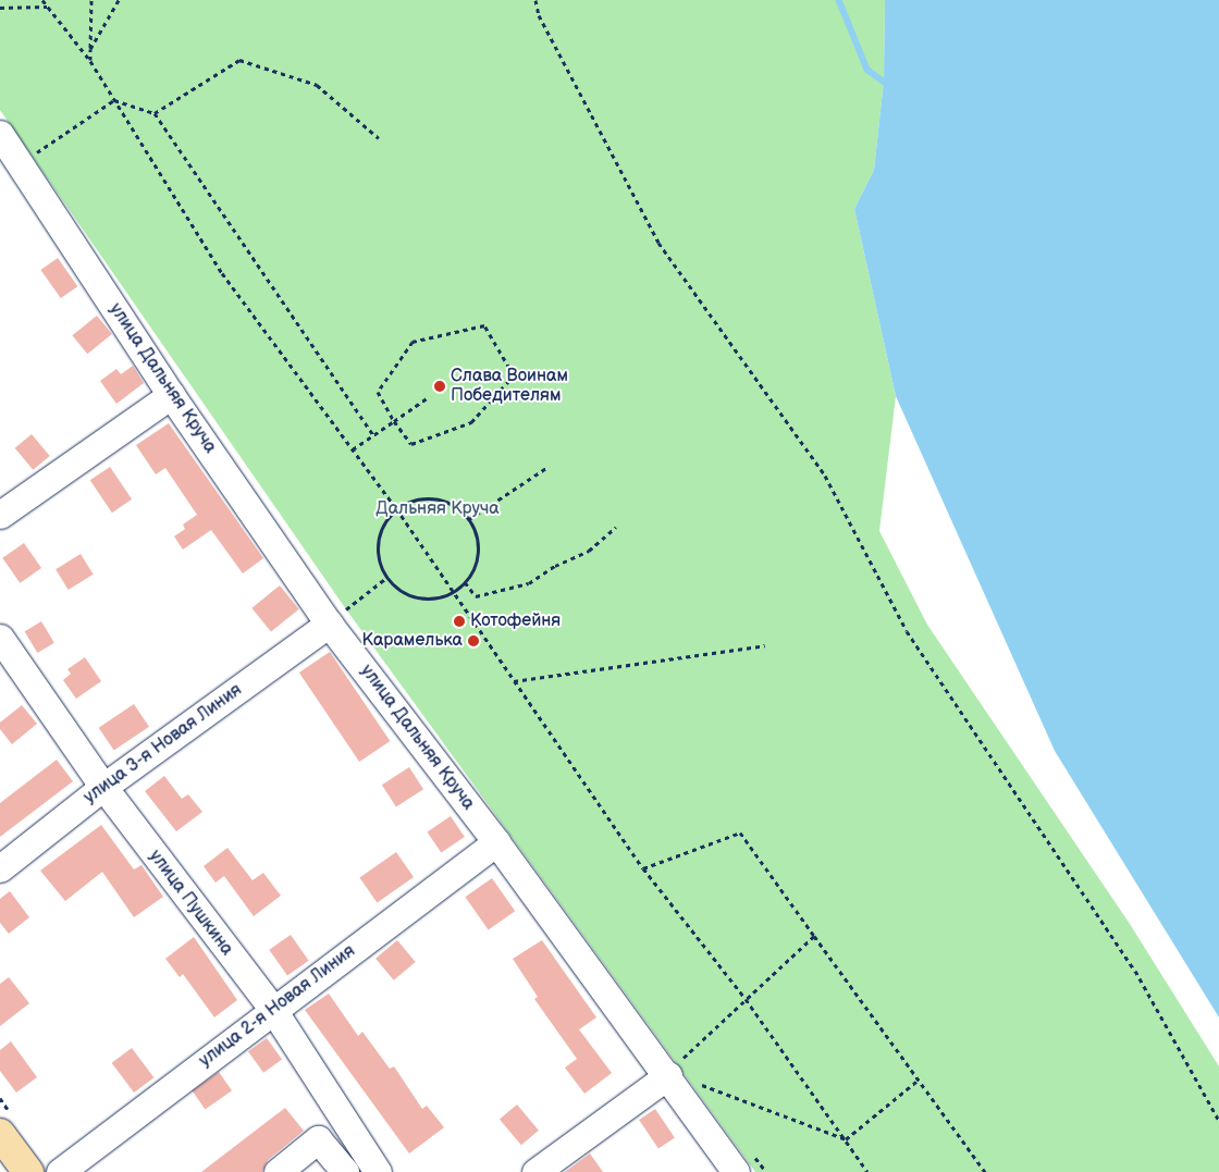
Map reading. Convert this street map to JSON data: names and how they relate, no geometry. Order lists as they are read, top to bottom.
{
  "streets": {
    "street": [
      "улица Дальняя Круча",
      "улица 3-я Новая Линия",
      "улица Пушкина",
      "улица 2-я Новая Линия"
    ]
  },
  "crossings": [
    ["улица Дальняя Круча", "улица 3-я Новая Линия"],
    ["улица Дальняя Круча", "улица 2-я Новая Линия"],
    ["улица 3-я Новая Линия", "улица Пушкина"],
    ["улица Пушкина", "улица 2-я Новая Линия"]
  ],
  "parks": ["Дальняя Круча"],
  "places": ["Слава Воинам Победителям", "Котофейня", "Карамелька"]
}
